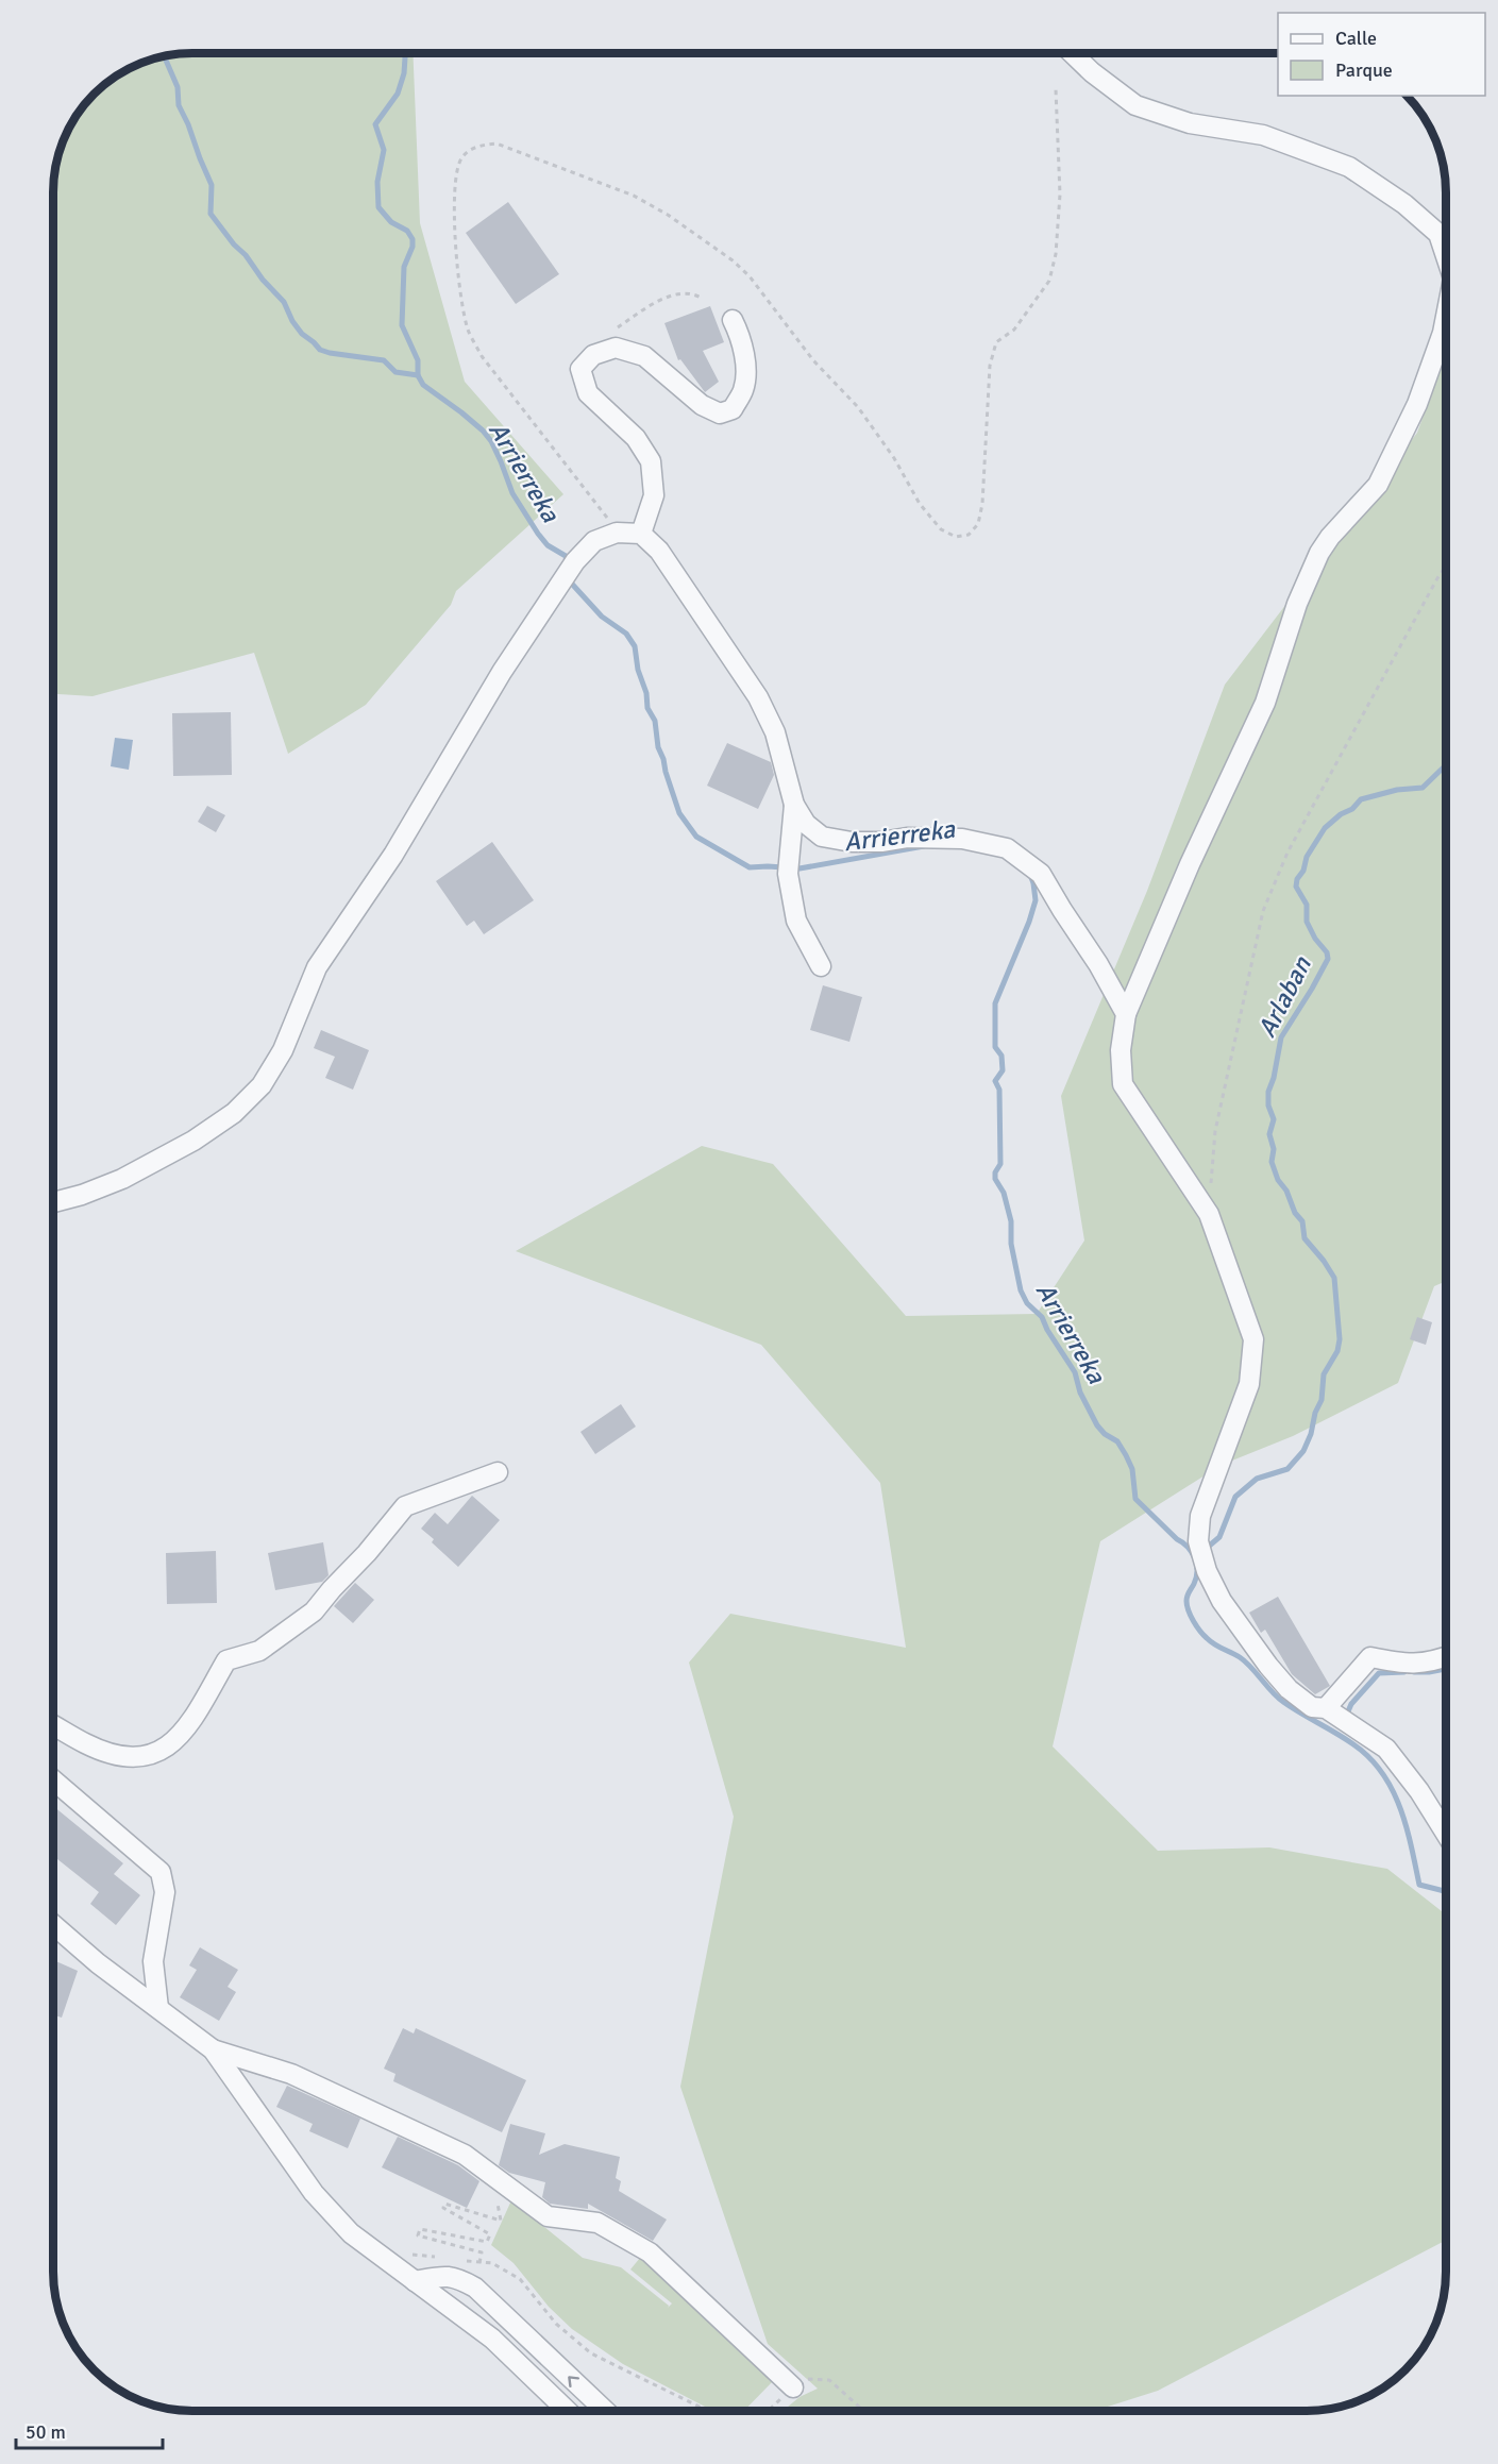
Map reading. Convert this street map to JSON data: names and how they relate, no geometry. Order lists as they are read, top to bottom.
{
  "water": ["Arrierreka", "Arlaban"],
  "legend": ["Calle", "Parque"],
  "scale_bar": "50 m"
}
